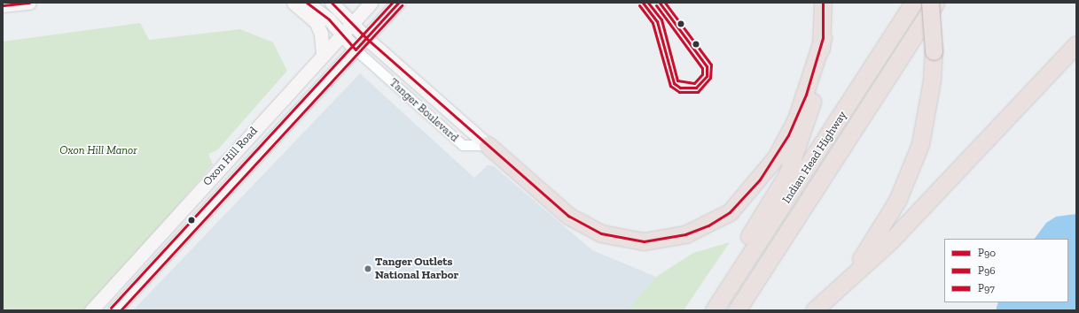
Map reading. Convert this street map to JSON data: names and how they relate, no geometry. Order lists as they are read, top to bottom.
{
  "streets": {
    "highway": ["Indian Head Highway"],
    "main road": ["Tanger Boulevard", "Oxon Hill Road"]
  },
  "crossings": [
    ["Tanger Boulevard", "Oxon Hill Road"]
  ],
  "parks": ["Oxon Hill Manor"],
  "places": ["Tanger Outlets National Harbor"],
  "lines": ["transit line P90", "transit line P96", "transit line P97"],
  "legend": ["P90", "P96", "P97"]
}
